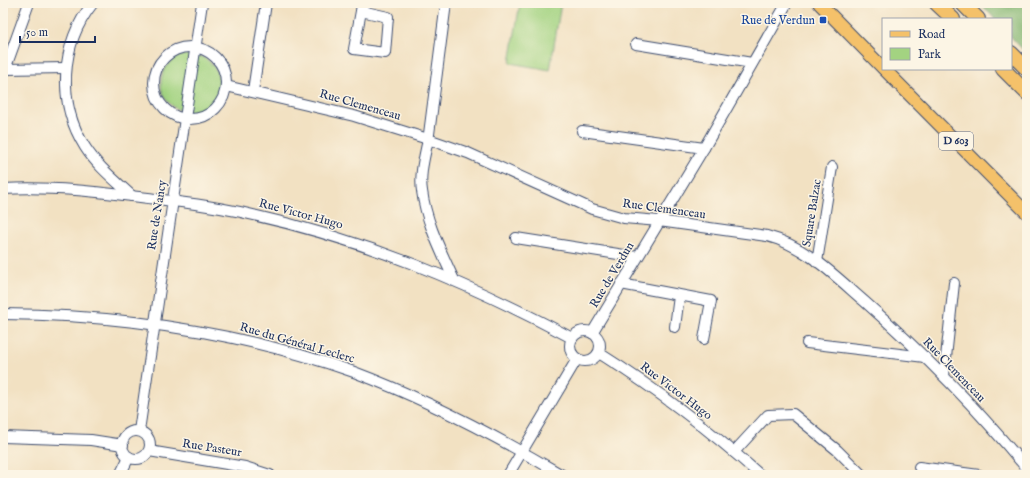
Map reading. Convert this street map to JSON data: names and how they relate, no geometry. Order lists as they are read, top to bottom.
{
  "streets": {
    "main road": ["D 603"],
    "street": [
      "Rue Clemenceau",
      "Square Balzac",
      "Rue Victor Hugo",
      "Rue de Nancy",
      "Rue de Verdun",
      "Rue du Général Leclerc",
      "Rue Pasteur"
    ]
  },
  "crossings": [
    ["Rue Clemenceau", "Square Balzac"],
    ["Rue Clemenceau", "Rue de Verdun"],
    ["Rue Victor Hugo", "Rue de Nancy"],
    ["Rue Victor Hugo", "Rue de Verdun"],
    ["Rue de Nancy", "Rue du Général Leclerc"],
    ["Rue de Nancy", "Rue Pasteur"]
  ],
  "places": {
    "transit": ["Rue de Verdun"]
  },
  "legend": ["Road", "Park"],
  "scale_bar": "50 m"
}
